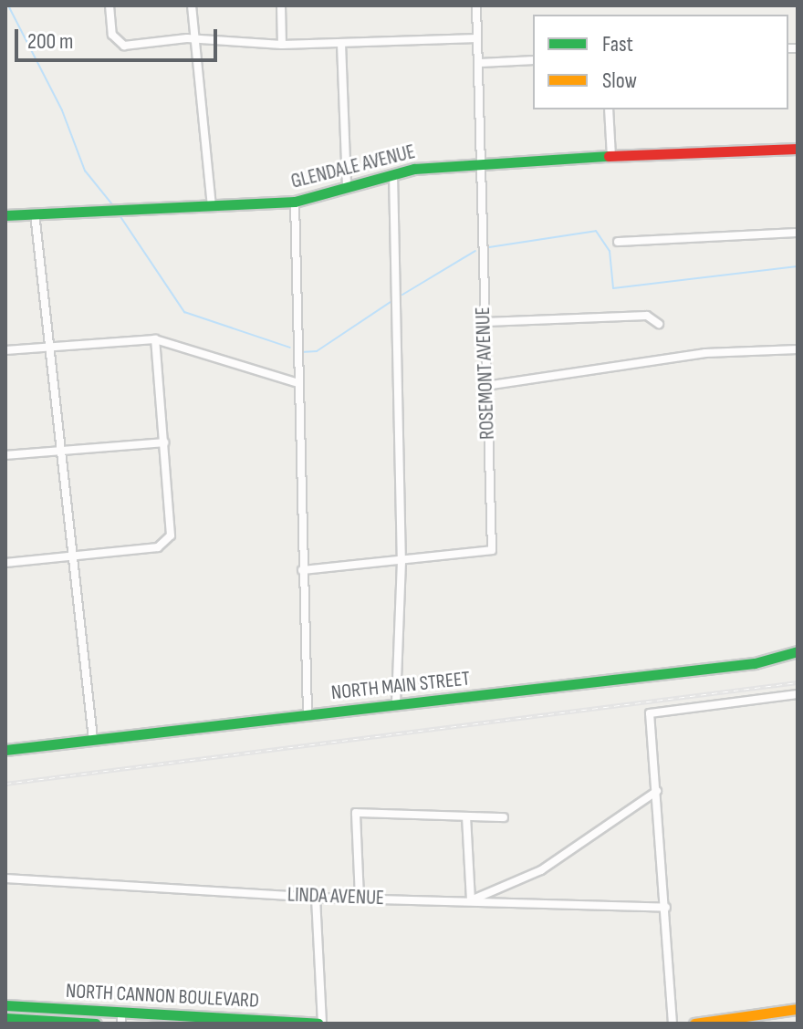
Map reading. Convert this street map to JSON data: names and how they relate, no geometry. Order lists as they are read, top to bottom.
{
  "streets": {
    "main road": ["GLENDALE AVENUE", "NORTH MAIN STREET", "NORTH CANNON BOULEVARD"],
    "street": ["ROSEMONT AVENUE", "LINDA AVENUE"]
  },
  "crossings": [
    ["GLENDALE AVENUE", "ROSEMONT AVENUE"]
  ],
  "legend": ["Fast", "Slow"],
  "scale_bar": "200 m"
}
